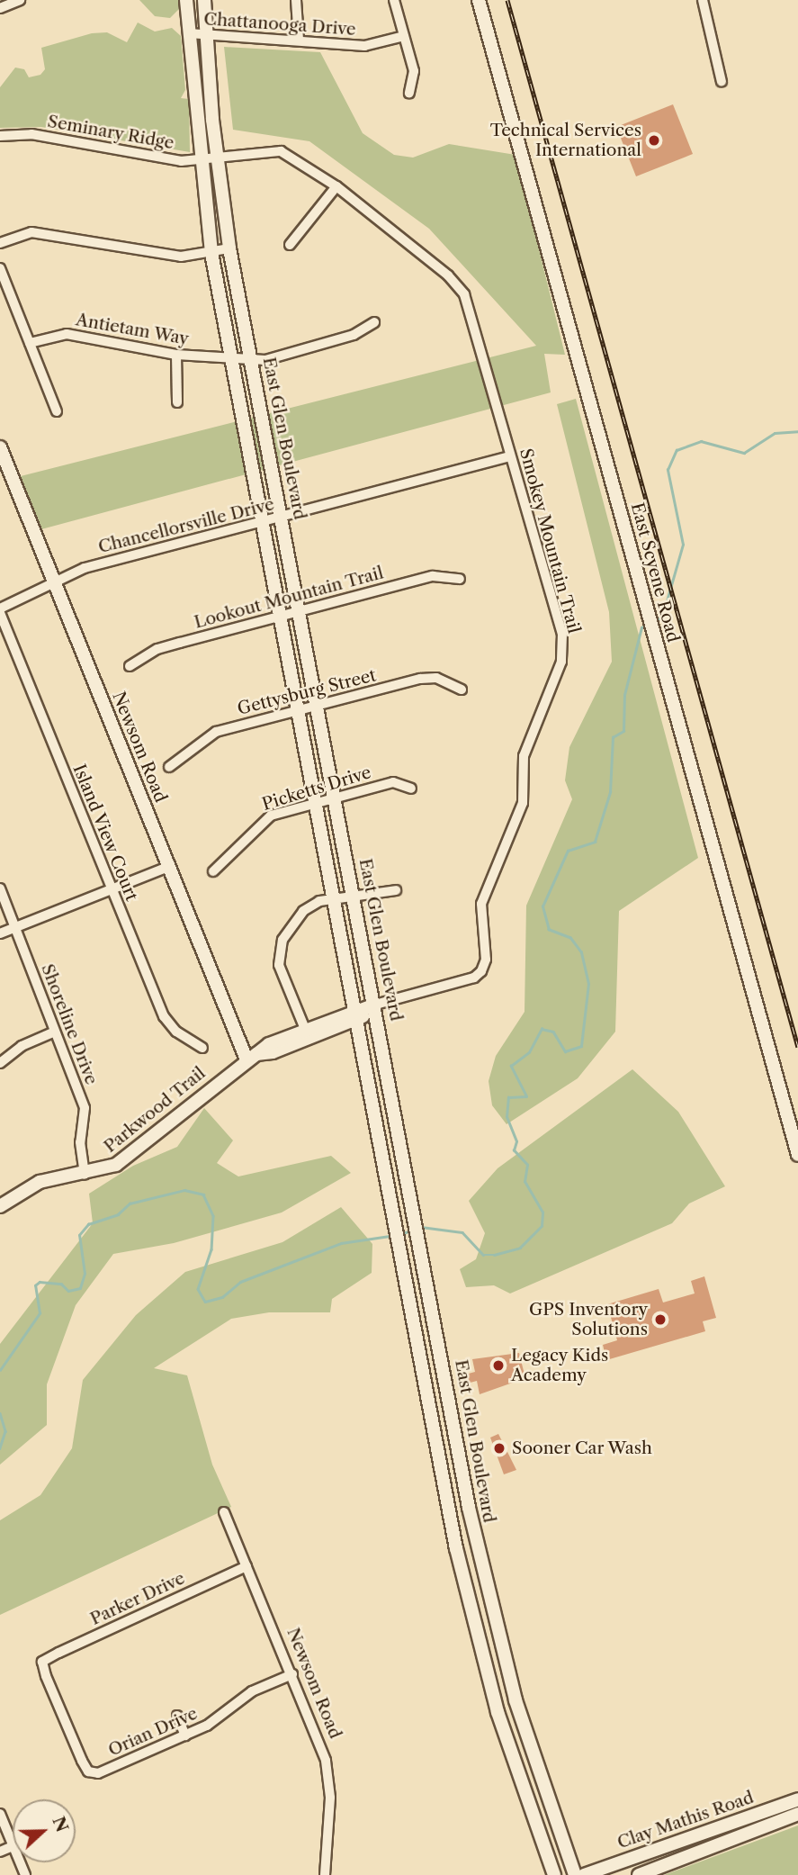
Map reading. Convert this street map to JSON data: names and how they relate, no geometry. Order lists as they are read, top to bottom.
{
  "streets": {
    "main road": [
      "East Glen Boulevard",
      "East Scyene Road",
      "Newsom Road",
      "Parkwood Trail",
      "Clay Mathis Road"
    ],
    "street": [
      "Chattanooga Drive",
      "Seminary Ridge",
      "Antietam Way",
      "Chancellorsville Drive",
      "Smokey Mountain Trail",
      "Lookout Mountain Trail",
      "Gettysburg Street",
      "Picketts Drive",
      "Island View Court",
      "Shoreline Drive",
      "Parker Drive",
      "Orian Drive"
    ]
  },
  "crossings": [
    ["Chattanooga Drive", "East Glen Boulevard"],
    ["Seminary Ridge", "East Glen Boulevard"],
    ["Seminary Ridge", "Smokey Mountain Trail"],
    ["Antietam Way", "East Glen Boulevard"],
    ["East Glen Boulevard", "Chancellorsville Drive"],
    ["East Glen Boulevard", "Smokey Mountain Trail"],
    ["East Glen Boulevard", "Lookout Mountain Trail"],
    ["East Glen Boulevard", "Gettysburg Street"],
    ["East Glen Boulevard", "Picketts Drive"],
    ["East Glen Boulevard", "Parkwood Trail"],
    ["Chancellorsville Drive", "Smokey Mountain Trail"],
    ["Chancellorsville Drive", "Newsom Road"],
    ["Smokey Mountain Trail", "Parkwood Trail"],
    ["Newsom Road", "Parkwood Trail"],
    ["Newsom Road", "Parker Drive"],
    ["Newsom Road", "Orian Drive"],
    ["Shoreline Drive", "Parkwood Trail"],
    ["Parker Drive", "Orian Drive"]
  ],
  "places": [
    "Technical Services International",
    "GPS Inventory Solutions",
    "Legacy Kids Academy",
    "Sooner Car Wash"
  ],
  "north": "right"
}
